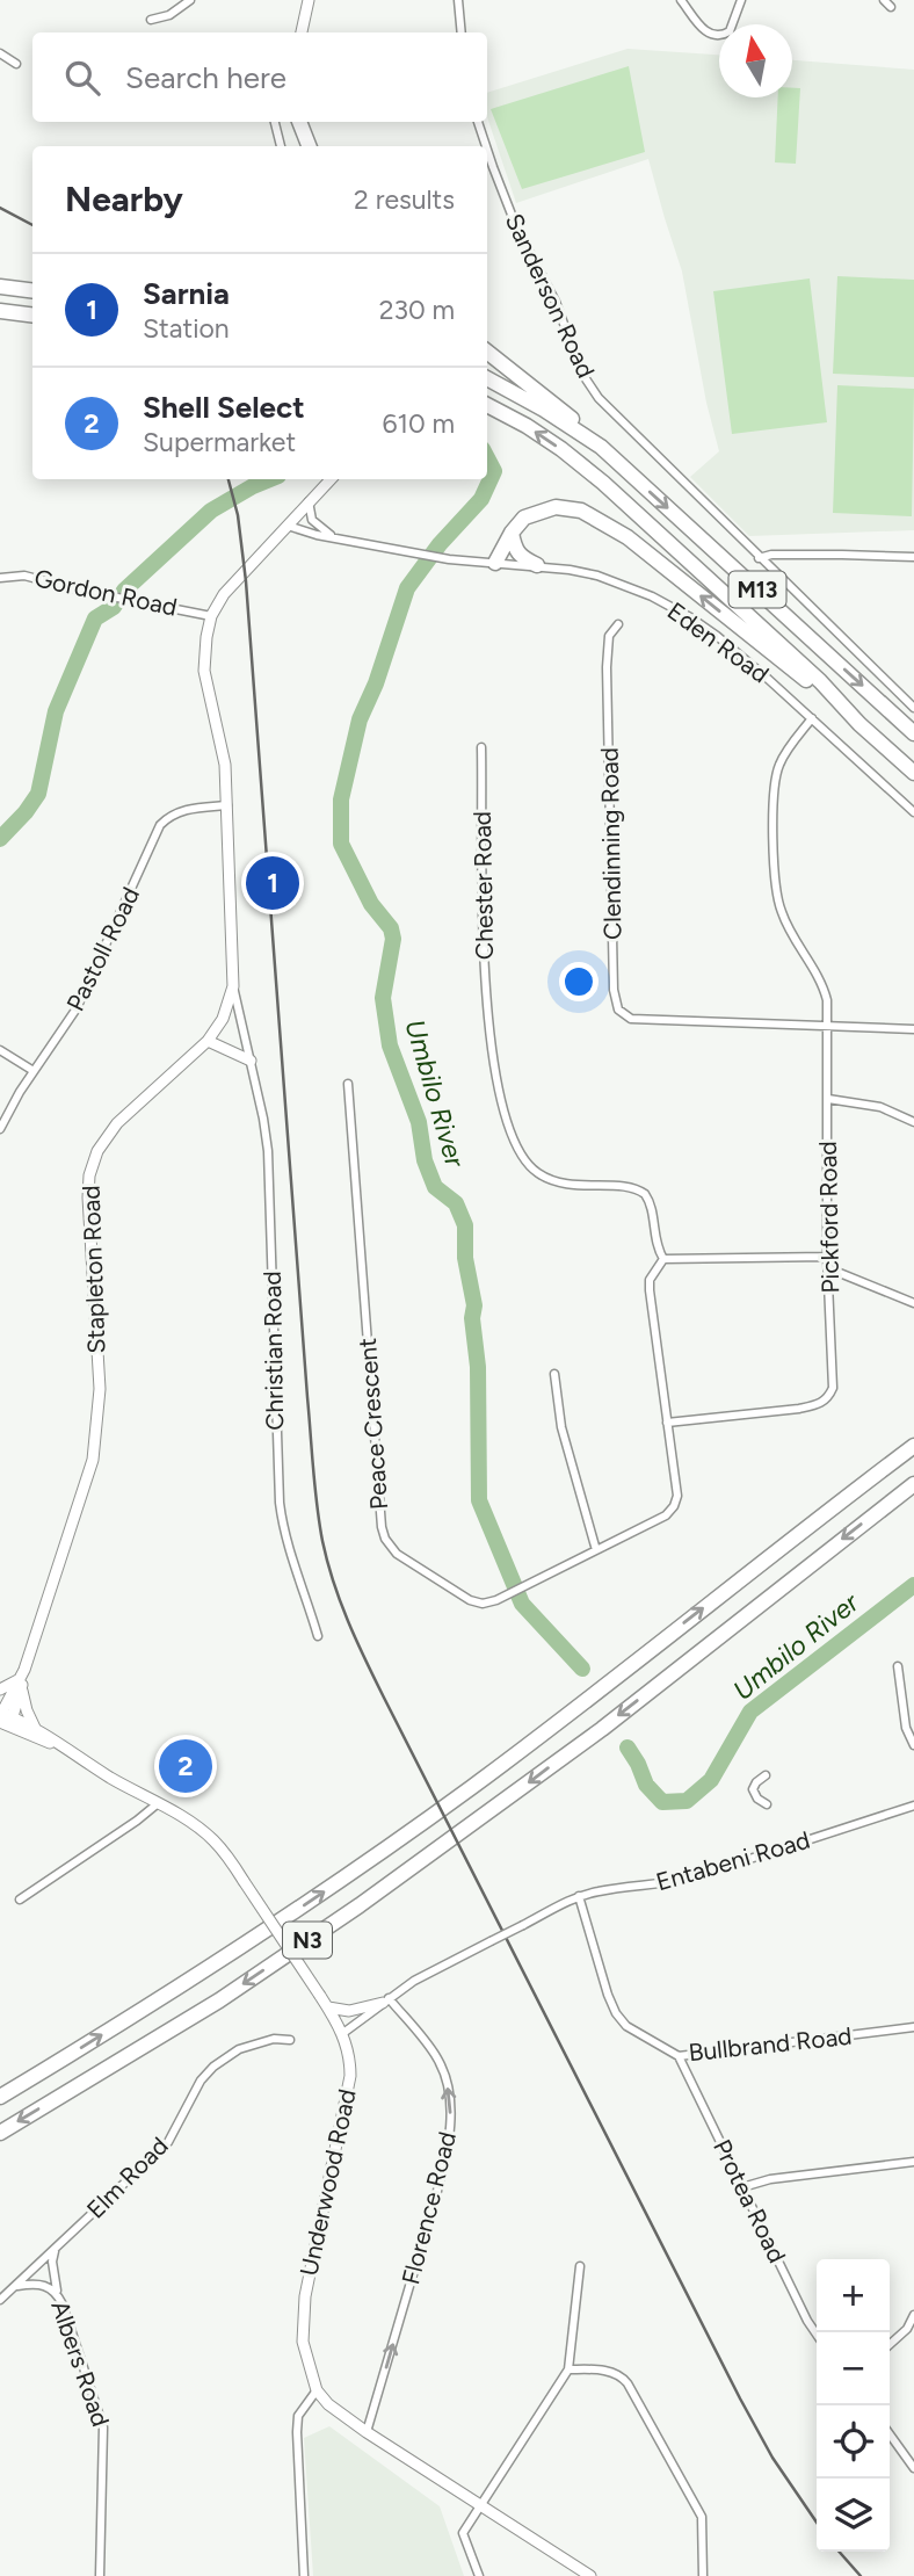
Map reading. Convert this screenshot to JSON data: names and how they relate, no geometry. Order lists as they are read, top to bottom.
{
  "streets": {
    "highway": ["M13", "N3"],
    "main road": ["Stapleton Road", "Underwood Road"],
    "street": [
      "Sanderson Road",
      "Gordon Road",
      "Eden Road",
      "Clendinning Road",
      "Chester Road",
      "Pastoll Road",
      "Pickford Road",
      "Christian Road",
      "Peace Crescent",
      "Entabeni Road",
      "Bullbrand Road",
      "Elm Road",
      "Protea Road",
      "Florence Road",
      "Albers Road"
    ]
  },
  "crossings": [
    ["Gordon Road", "Stapleton Road"],
    ["Eden Road", "Pickford Road"],
    ["Eden Road", "Stapleton Road"],
    ["Clendinning Road", "Pickford Road"],
    ["Pastoll Road", "Stapleton Road"],
    ["Pickford Road", "Peace Crescent"],
    ["Stapleton Road", "Christian Road"],
    ["Stapleton Road", "Underwood Road"],
    ["Entabeni Road", "Bullbrand Road"],
    ["Entabeni Road", "Underwood Road"],
    ["Entabeni Road", "Florence Road"],
    ["Bullbrand Road", "Protea Road"],
    ["Elm Road", "Albers Road"]
  ],
  "one_way": ["Florence Road"],
  "water": ["Umbilo River"],
  "north": "top",
  "page": {
    "search": "Search here",
    "heading": ["Nearby", "2 results"],
    "list": [
      {
        "mark": "1",
        "name": "Sarnia",
        "note": "Station",
        "value": "230 m"
      },
      {
        "mark": "2",
        "name": "Shell Select",
        "note": "Supermarket",
        "value": "610 m"
      }
    ],
    "pins": ["1", "2"],
    "map_buttons": ["+", "−"]
  }
}
